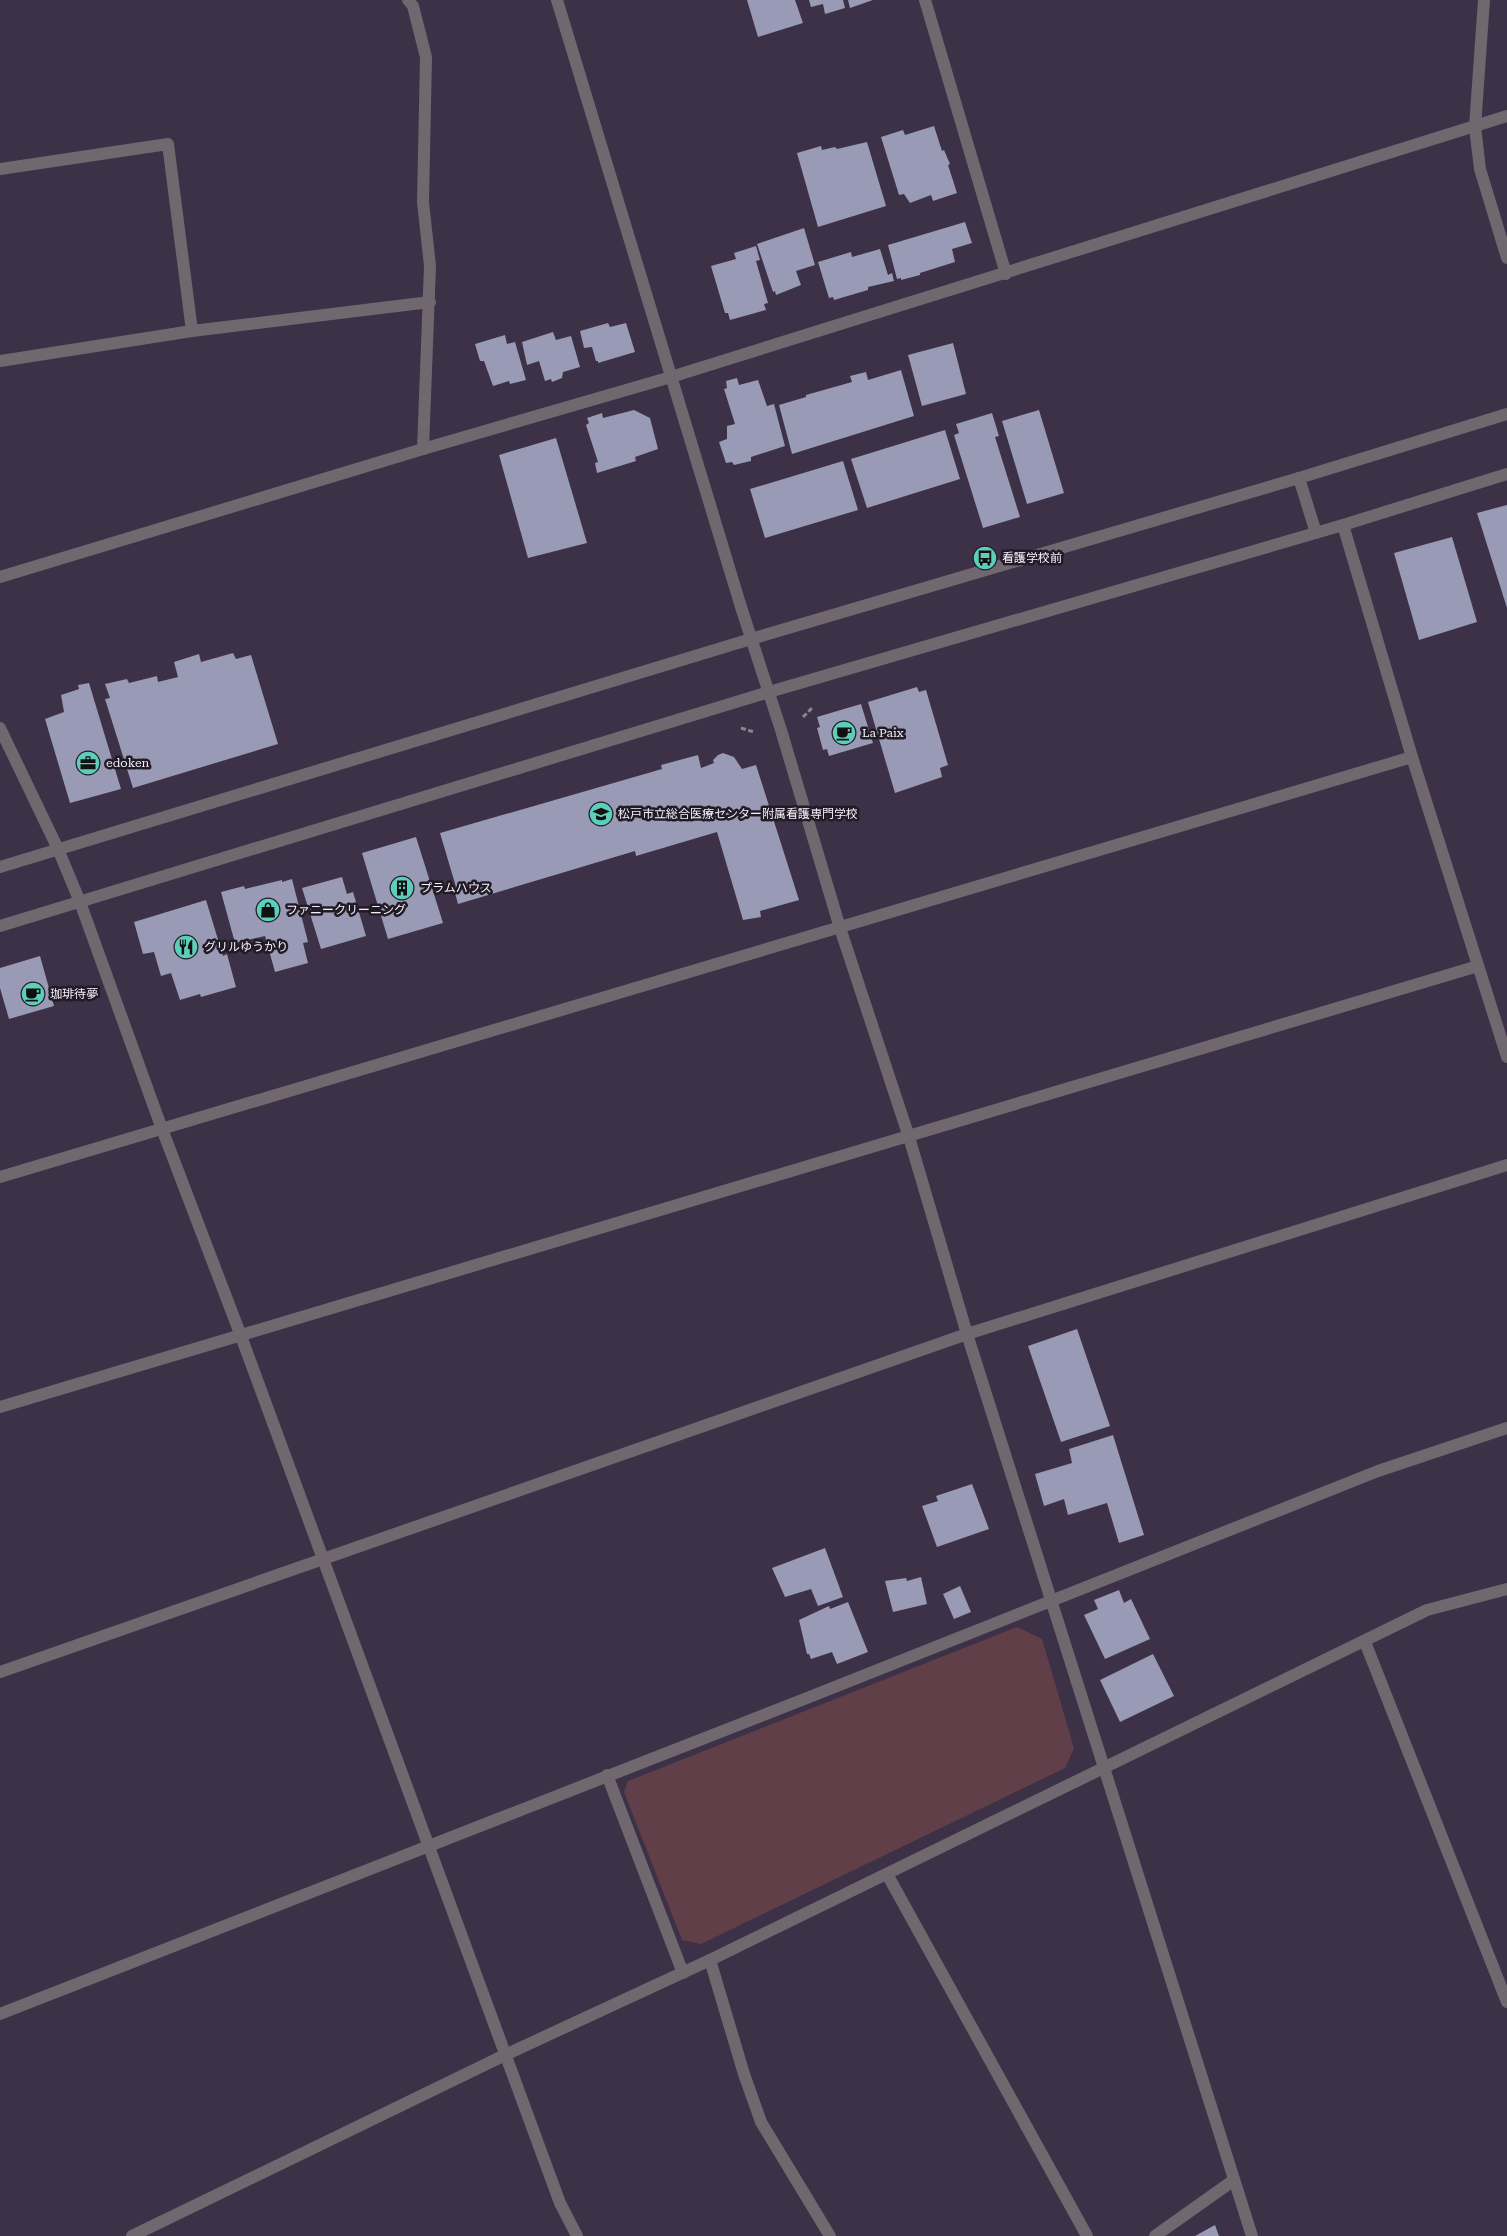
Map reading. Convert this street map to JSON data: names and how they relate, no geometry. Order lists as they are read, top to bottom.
{
  "places": {
    "bus stop": ["看護学校前"],
    "cafe": ["La Paix", "珈琲待夢"],
    "office": ["edoken"],
    "school or university": ["松戸市立総合医療センター附属看護専門学校"],
    "building": ["プラムハウス"],
    "shop": ["ファニークリーニング"],
    "restaurant": ["グリルゆうかり"]
  }
}
